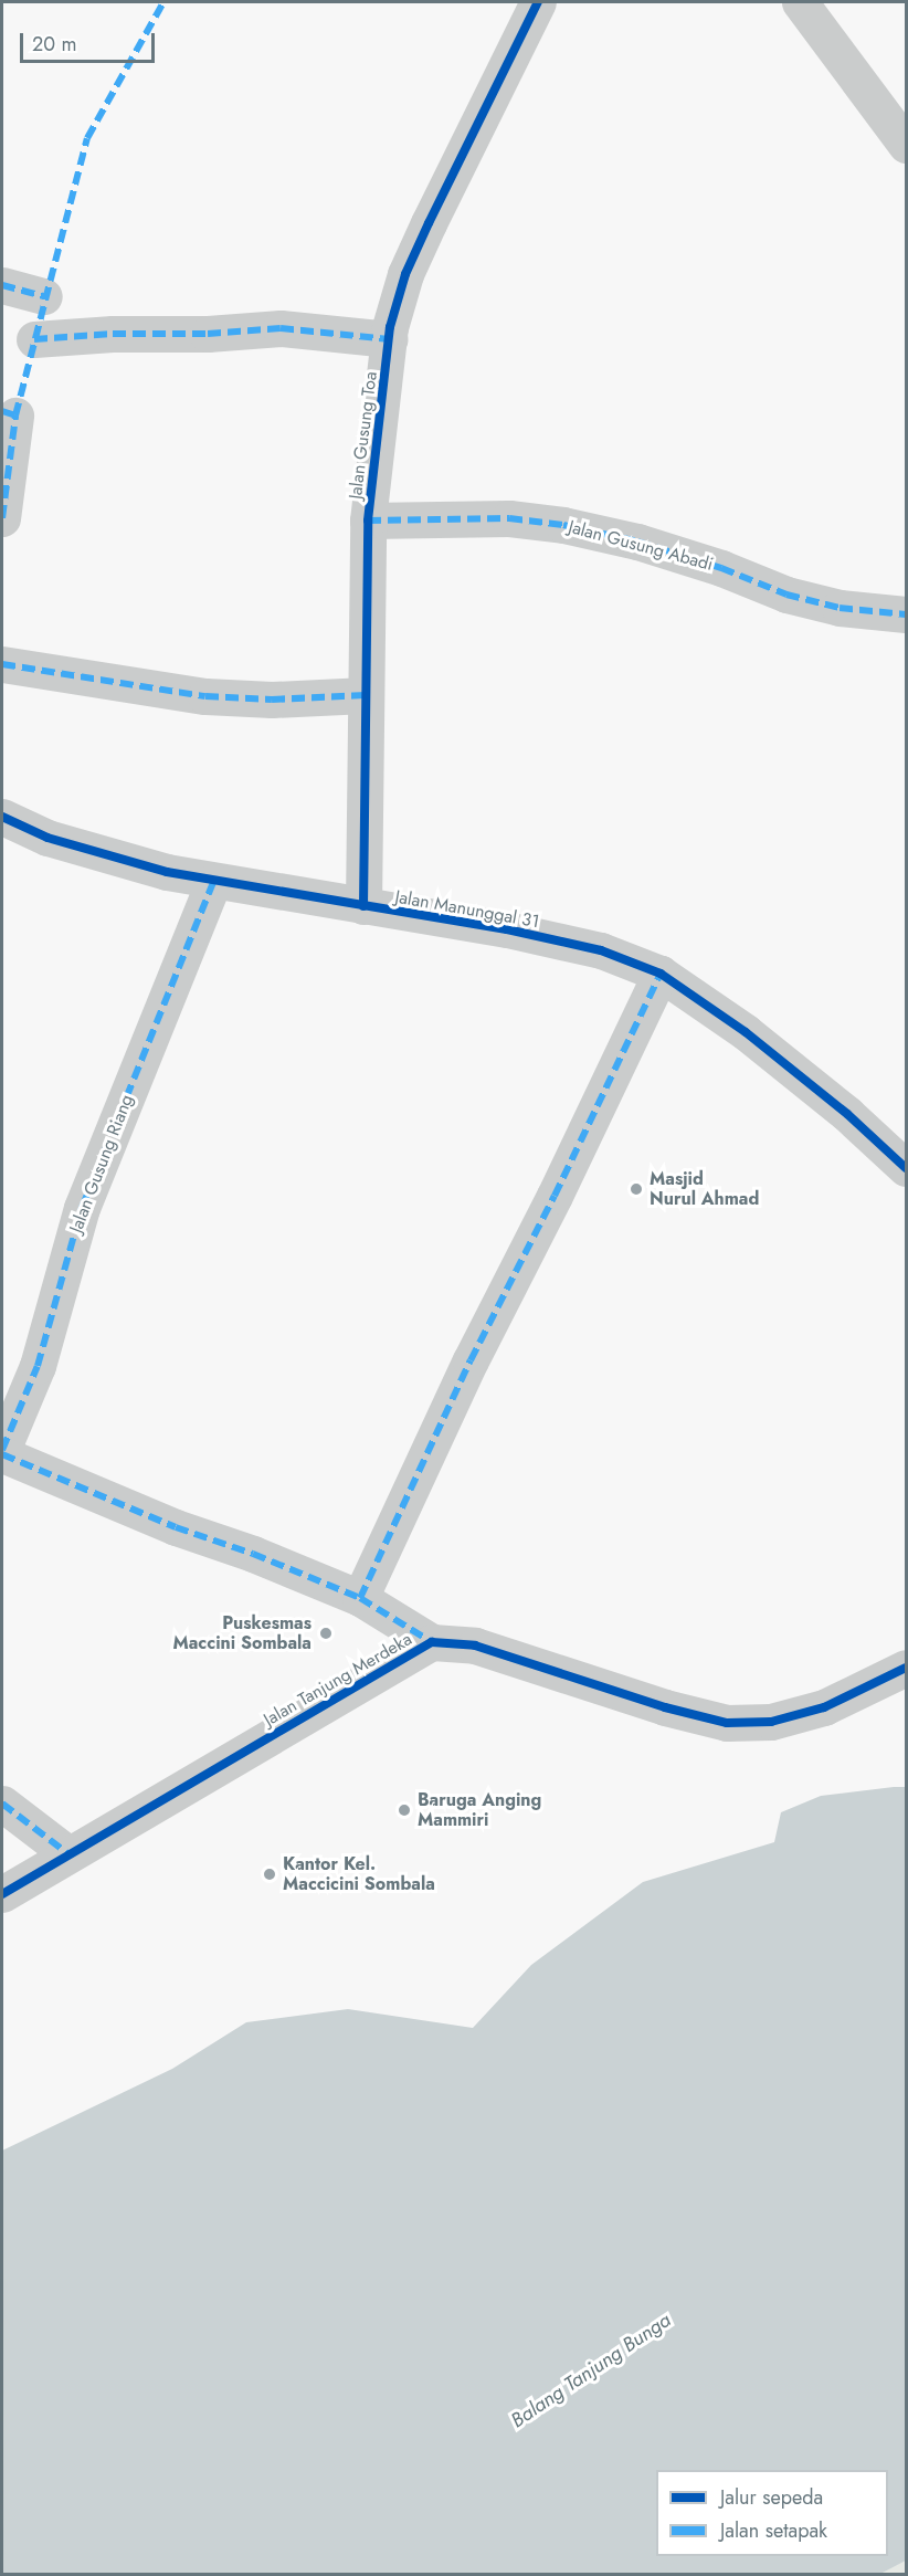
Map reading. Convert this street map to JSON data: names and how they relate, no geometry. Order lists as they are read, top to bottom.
{
  "streets": {
    "street": [
      "Jalan Gusung Toa",
      "Jalan Gusung Abadi",
      "Jalan Manunggal 31",
      "Jalan Gusung Riang",
      "Jalan Tanjung Merdeka"
    ]
  },
  "crossings": [
    ["Jalan Gusung Toa", "Jalan Gusung Abadi"],
    ["Jalan Gusung Toa", "Jalan Manunggal 31"],
    ["Jalan Manunggal 31", "Jalan Gusung Riang"]
  ],
  "water": ["Balang Tanjung Bunga"],
  "places": [
    "Masjid Nurul Ahmad",
    "Puskesmas Maccini Sombala",
    "Baruga Anging Mammiri",
    "Kantor Kel. Maccicini Sombala"
  ],
  "legend": ["Jalur sepeda", "Jalan setapak"],
  "scale_bar": "20 m"
}
